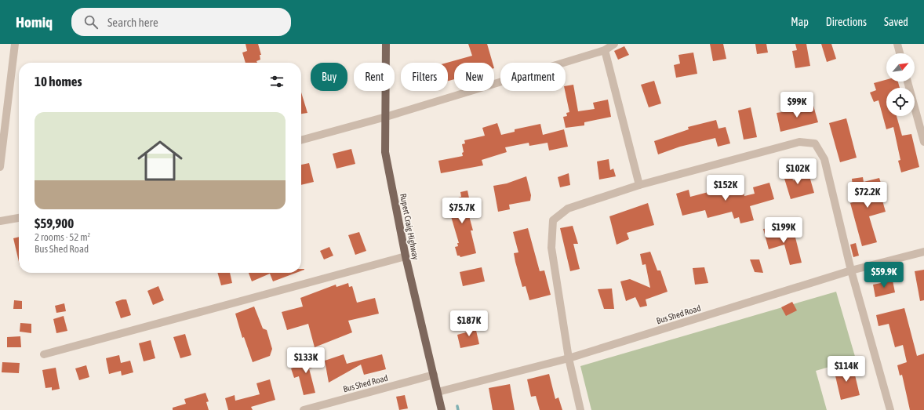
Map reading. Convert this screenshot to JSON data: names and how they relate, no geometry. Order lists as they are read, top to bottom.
{
  "streets": {
    "main road": ["Rupert Craig Highway"],
    "street": ["Bus Shed Road"]
  },
  "crossings": [
    ["Rupert Craig Highway", "Bus Shed Road"]
  ],
  "north": "top right",
  "page": {
    "header": "Homiq",
    "search": "Search here",
    "nav": ["Map", "Directions", "Saved"],
    "chip": [
      "Buy",
      "Rent",
      "Filters",
      "New",
      "Apartment"
    ],
    "heading": "10 homes",
    "price": [
      "$99K",
      "$102K",
      "$152K",
      "$72.2K",
      "$75.7K",
      "$199K",
      "$59.9K",
      "$187K",
      "$133K",
      "$114K"
    ],
    "list": [
      {
        "name": "$59,900",
        "note": "2 rooms · 52 m² · Bus Shed Road"
      }
    ]
  }
}
